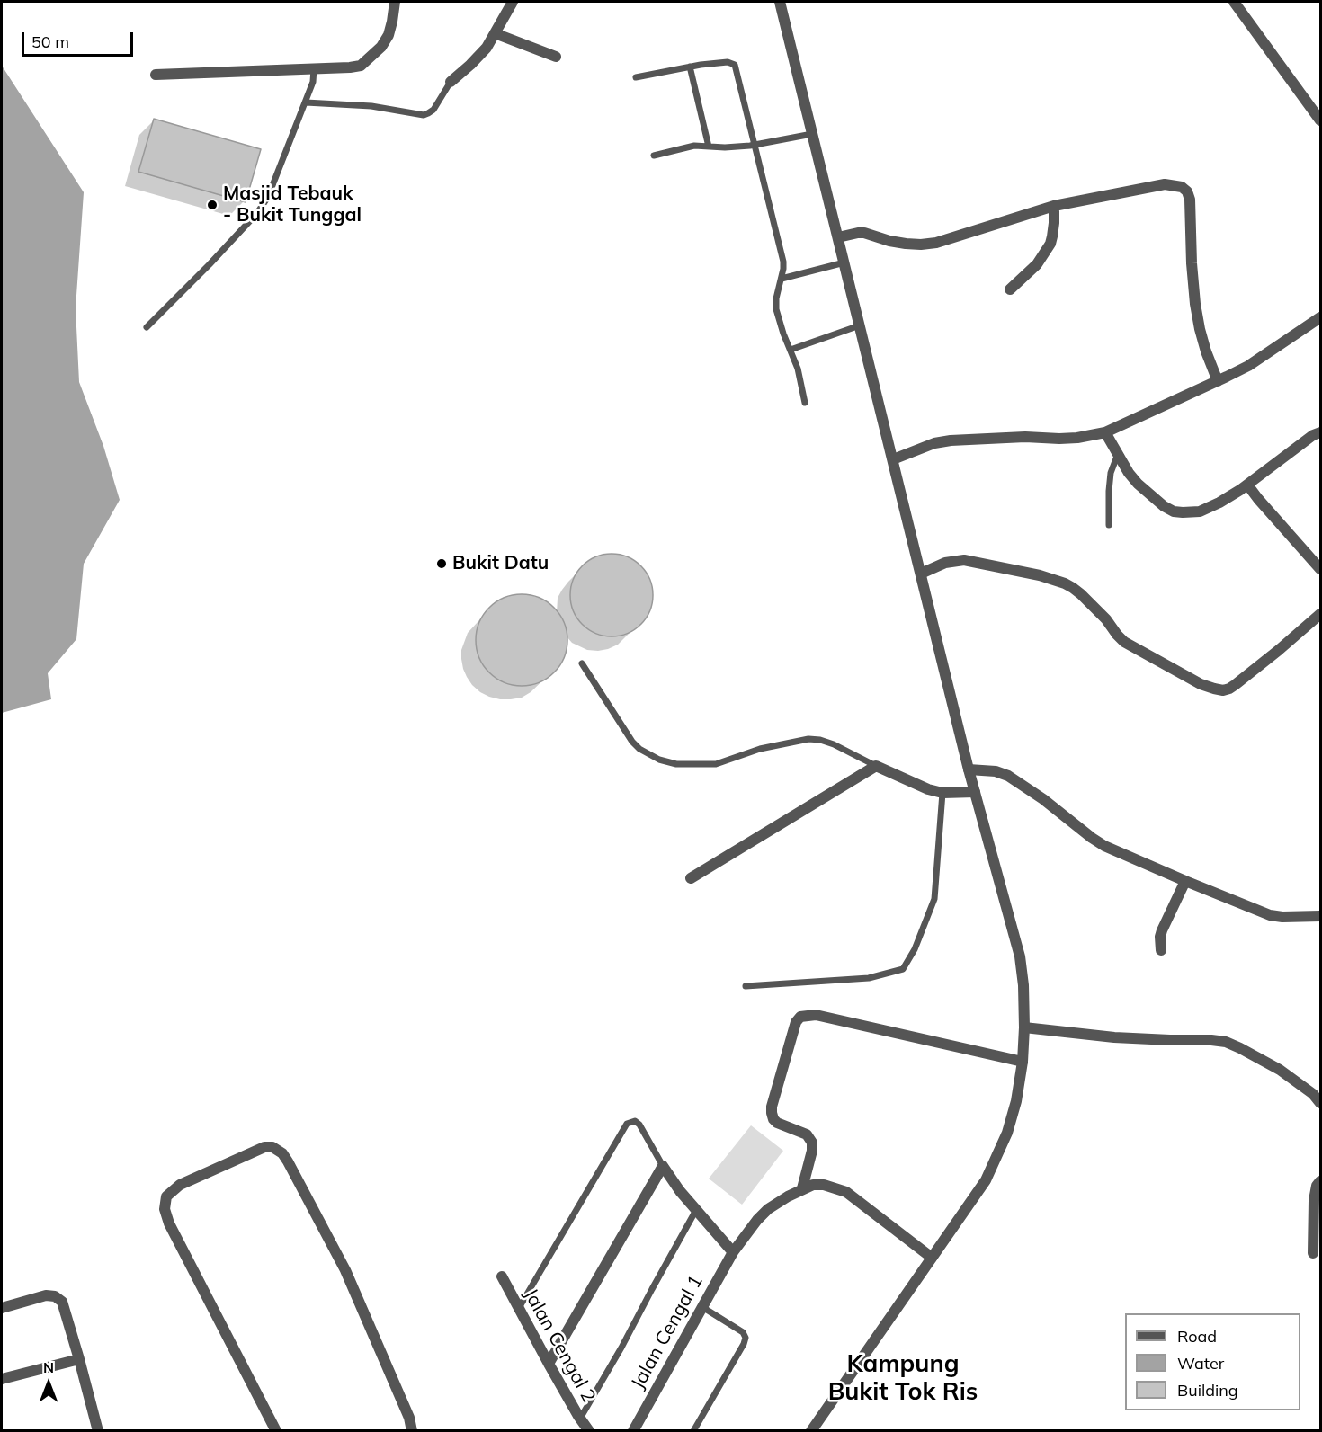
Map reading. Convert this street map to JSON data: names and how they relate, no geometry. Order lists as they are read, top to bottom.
{
  "streets": {
    "street": ["Jalan Cengal 1", "Jalan Cengal 2"]
  },
  "districts": ["Kampung Bukit Tok Ris"],
  "places": ["Masjid Tebauk - Bukit Tunggal", "Bukit Datu"],
  "legend": ["Road", "Water", "Building"],
  "scale_bar": "50 m",
  "north": "top"
}
